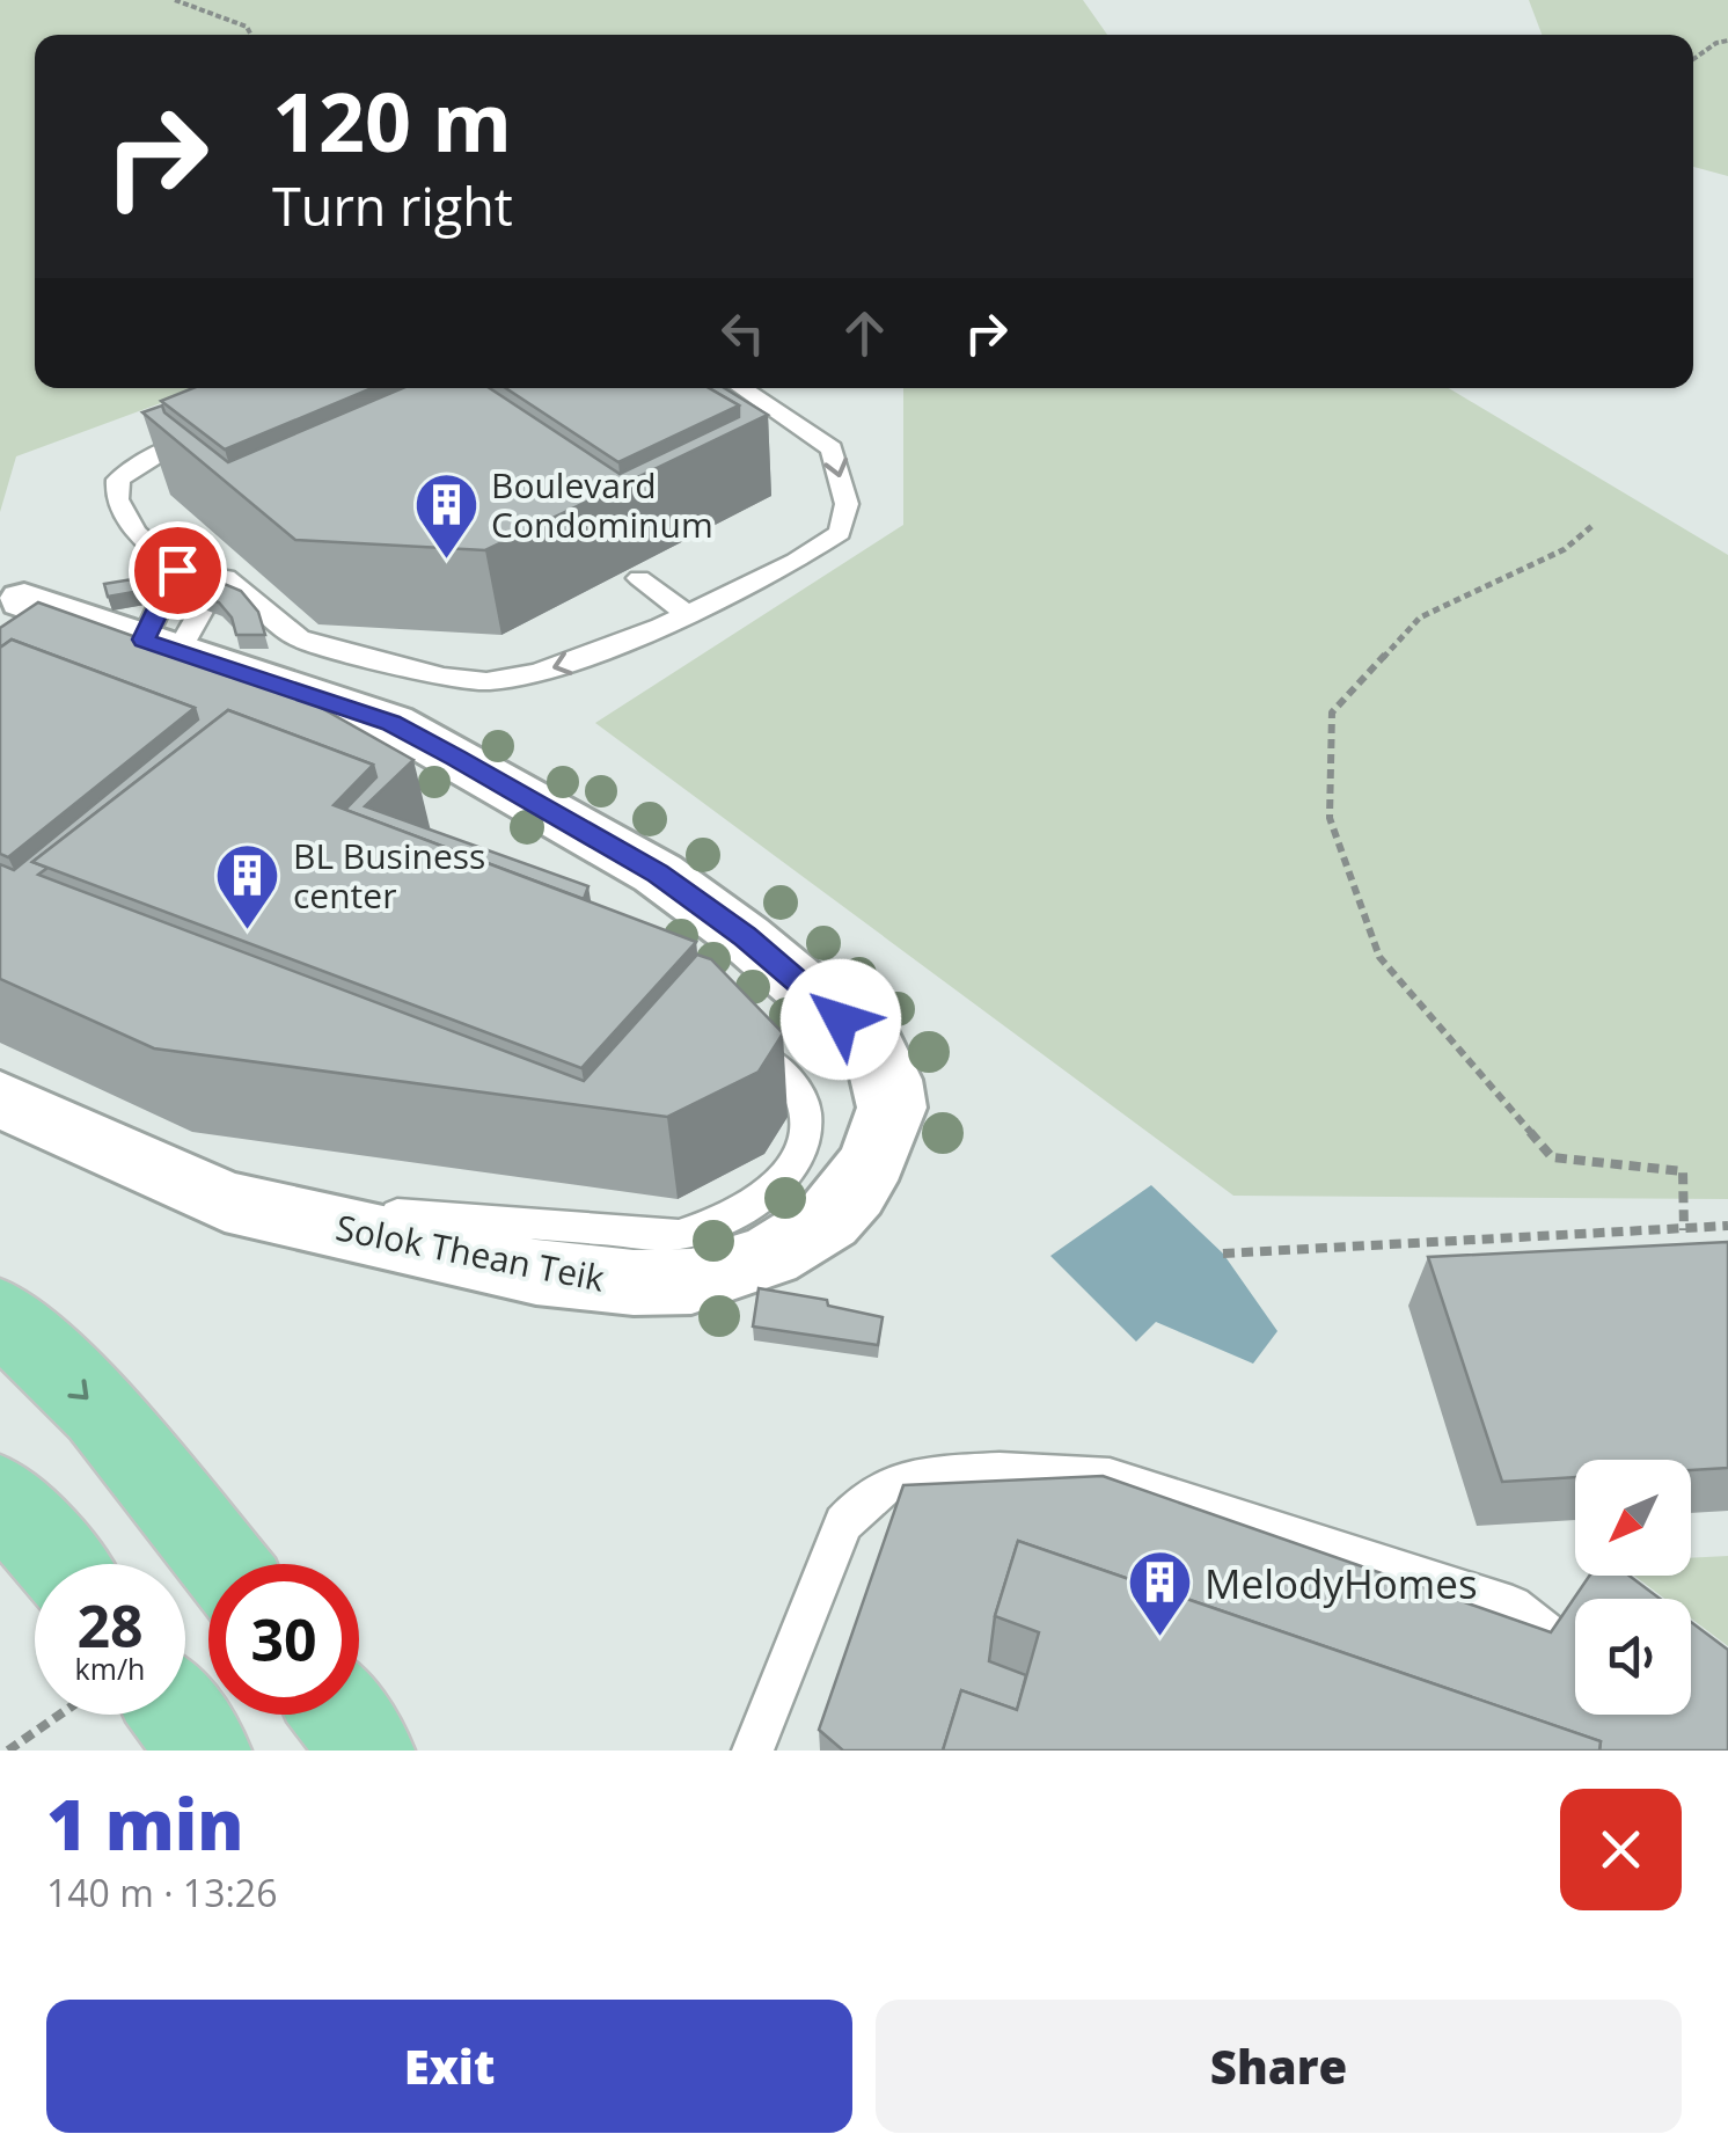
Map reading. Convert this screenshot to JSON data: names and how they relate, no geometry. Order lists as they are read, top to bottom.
{
  "streets": {
    "street": ["Solok Thean Teik"]
  },
  "places": {
    "building": ["Boulevard Condominum", "BL Business center", "MelodyHomes"]
  },
  "north": "bottom left",
  "page": {
    "turn": ["120 m", "Turn right"],
    "speed": "28 km/h",
    "limit": "30",
    "heading": ["1 min", "140 m · 13:26"],
    "buttons": ["Exit", "Share"]
  }
}
